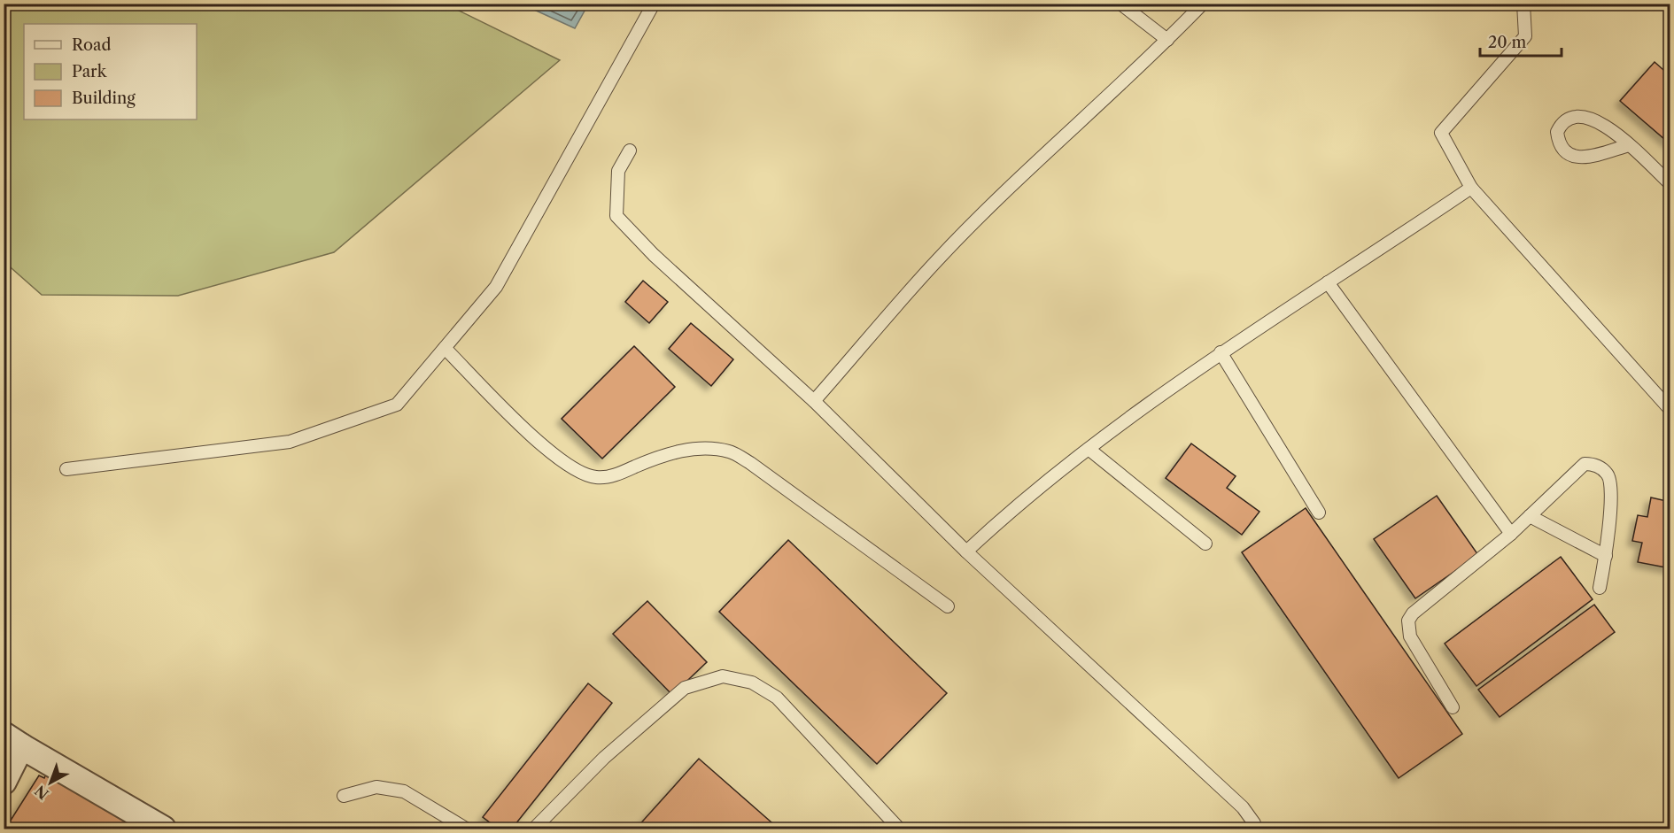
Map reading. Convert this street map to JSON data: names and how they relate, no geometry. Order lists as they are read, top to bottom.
{
  "legend": ["Road", "Park", "Building"],
  "scale_bar": "20 m",
  "north": "bottom left"
}
